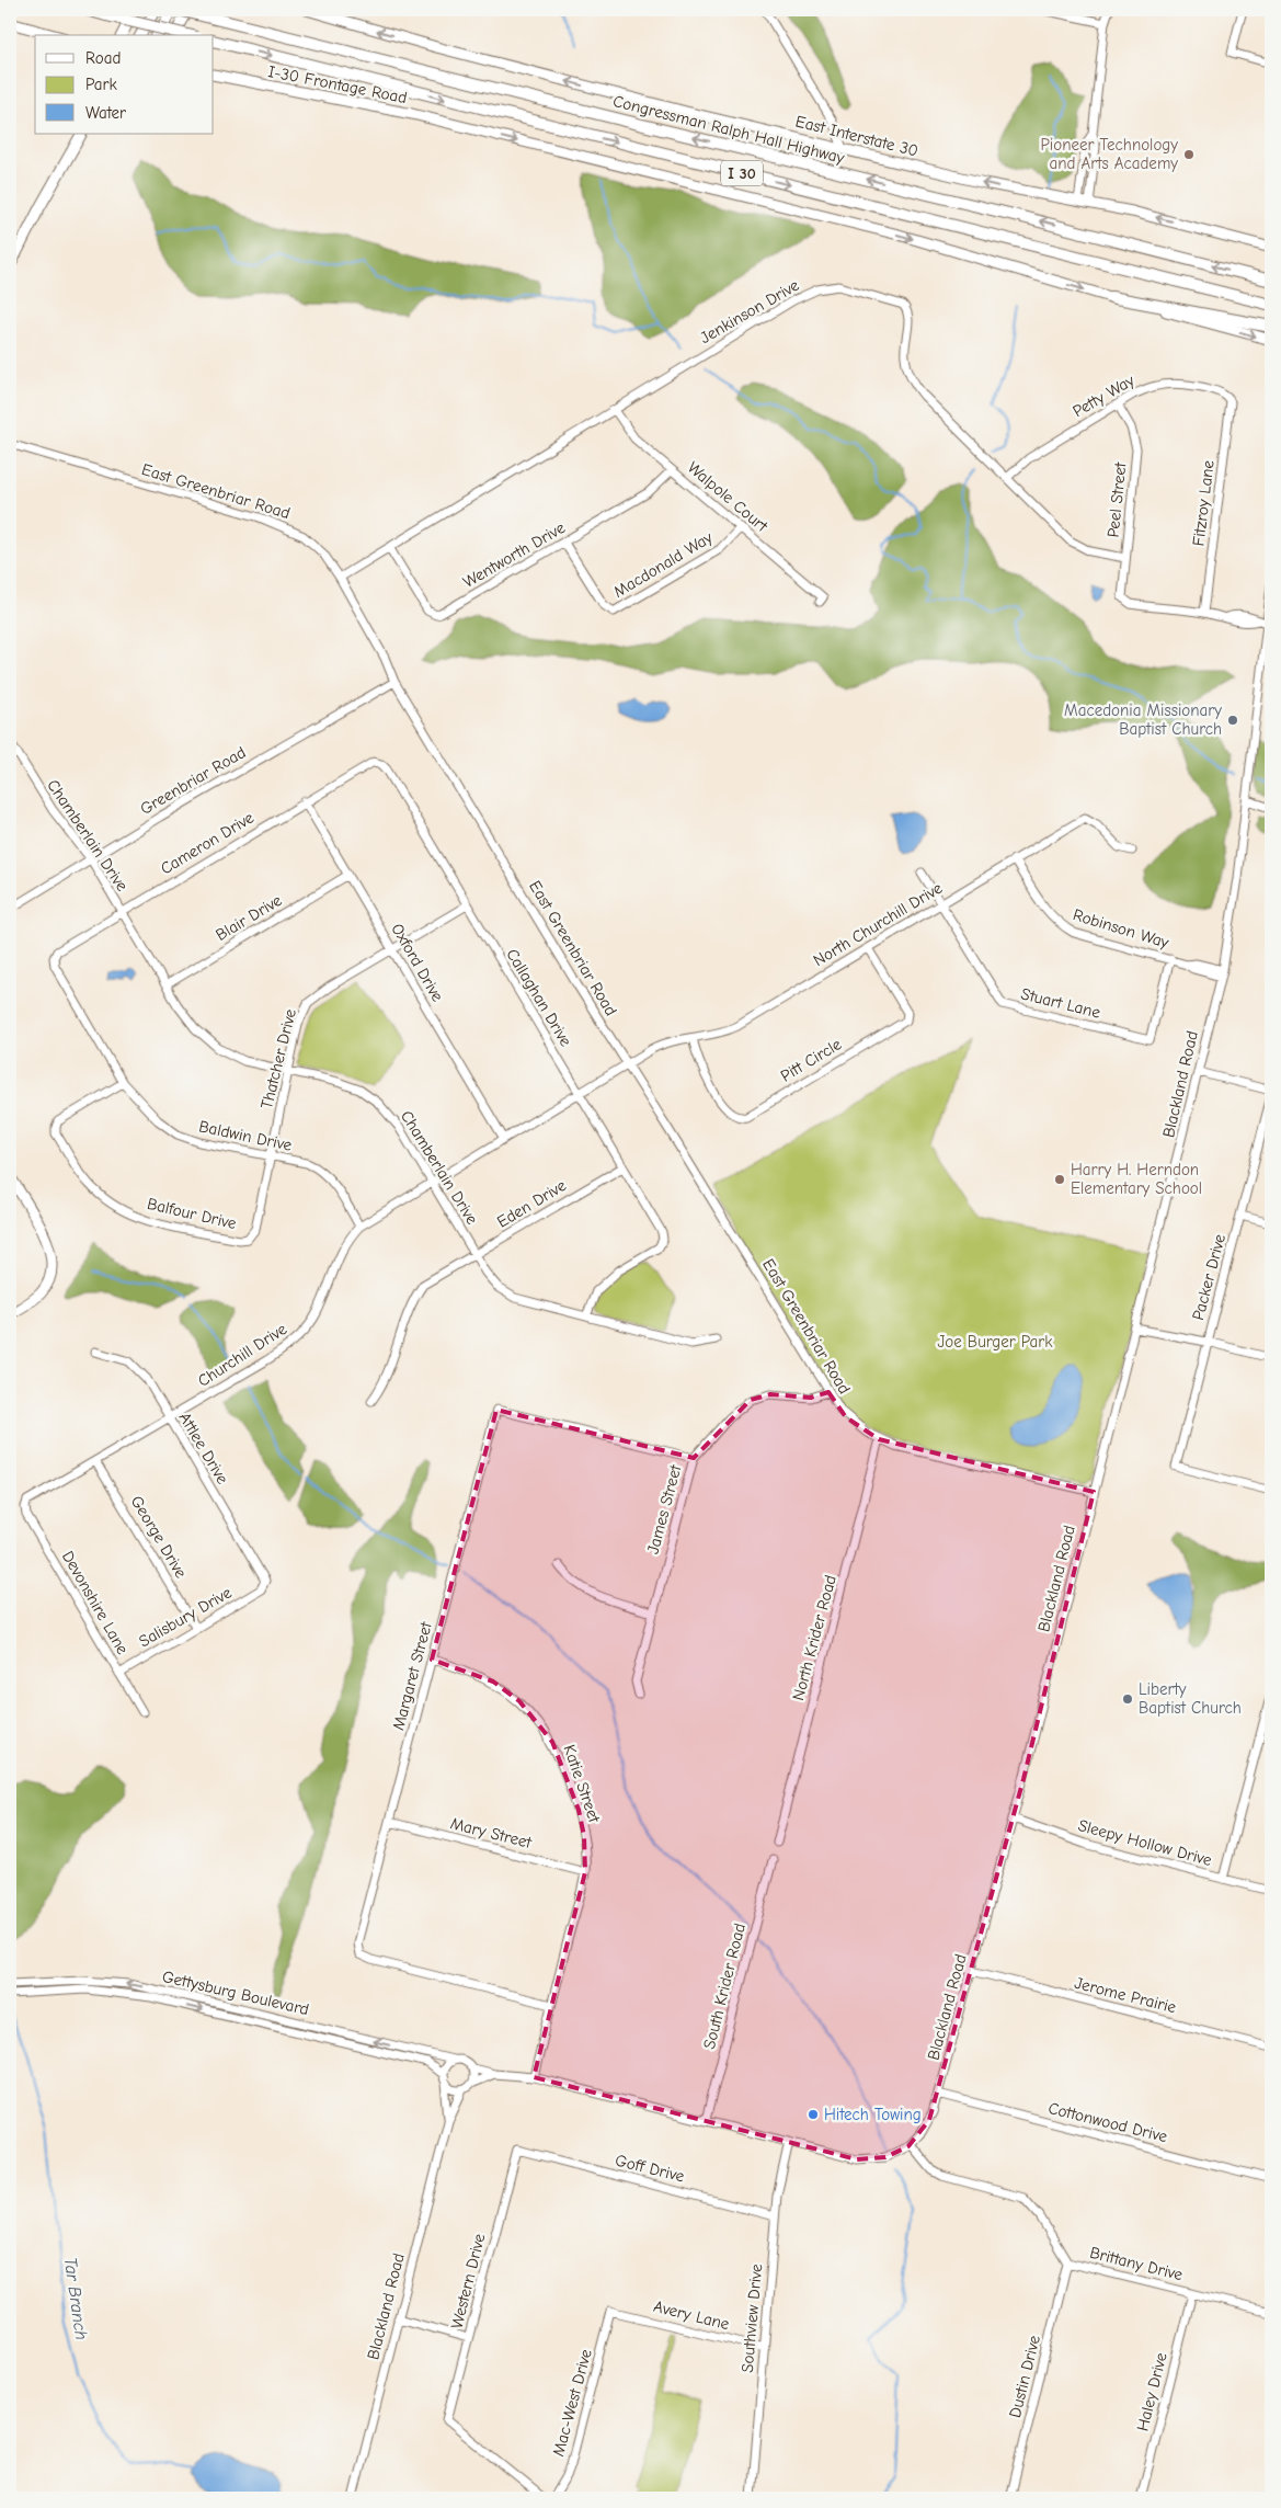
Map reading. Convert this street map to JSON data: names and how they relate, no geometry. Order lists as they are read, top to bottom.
{
  "streets": {
    "highway": ["Congressman Ralph Hall Highway", "I 30"],
    "main road": ["I-30 Frontage Road", "East Interstate 30"],
    "street": [
      "Jenkinson Drive",
      "Petty Way",
      "East Greenbriar Road",
      "Walpole Court",
      "Peel Street",
      "Fitzroy Lane",
      "Wentworth Drive",
      "Macdonald Way",
      "Greenbriar Road",
      "Chamberlain Drive",
      "Cameron Drive",
      "Blair Drive",
      "North Churchill Drive",
      "Robinson Way",
      "Oxford Drive",
      "Callaghan Drive",
      "Stuart Lane",
      "Thatcher Drive",
      "Pitt Circle",
      "Blackland Road",
      "Baldwin Drive",
      "Eden Drive",
      "Balfour Drive",
      "Packer Drive",
      "Churchill Drive",
      "Attlee Drive",
      "James Street",
      "George Drive",
      "Devonshire Lane",
      "Salisbury Drive",
      "North Krider Road",
      "Margaret Street",
      "Katie Street",
      "Mary Street",
      "Sleepy Hollow Drive",
      "South Krider Road",
      "Gettysburg Boulevard",
      "Jerome Prairie",
      "Cottonwood Drive",
      "Goff Drive",
      "Brittany Drive",
      "Western Drive",
      "Avery Lane",
      "Southview Drive",
      "Dustin Drive",
      "Haley Drive",
      "Mac-West Drive"
    ]
  },
  "crossings": [
    ["Jenkinson Drive", "Petty Way"],
    ["Jenkinson Drive", "East Greenbriar Road"],
    ["Jenkinson Drive", "Walpole Court"],
    ["Jenkinson Drive", "Peel Street"],
    ["Jenkinson Drive", "Wentworth Drive"],
    ["Petty Way", "Peel Street"],
    ["Petty Way", "Fitzroy Lane"],
    ["East Greenbriar Road", "Greenbriar Road"],
    ["East Greenbriar Road", "North Churchill Drive"],
    ["East Greenbriar Road", "Blackland Road"],
    ["East Greenbriar Road", "Churchill Drive"],
    ["East Greenbriar Road", "James Street"],
    ["East Greenbriar Road", "North Krider Road"],
    ["Walpole Court", "Wentworth Drive"],
    ["Walpole Court", "Macdonald Way"],
    ["Peel Street", "Fitzroy Lane"],
    ["Wentworth Drive", "Macdonald Way"],
    ["Greenbriar Road", "Chamberlain Drive"],
    ["Chamberlain Drive", "Cameron Drive"],
    ["Chamberlain Drive", "Blair Drive"],
    ["Chamberlain Drive", "Callaghan Drive"],
    ["Chamberlain Drive", "Thatcher Drive"],
    ["Chamberlain Drive", "Eden Drive"],
    ["Chamberlain Drive", "Churchill Drive"],
    ["Cameron Drive", "Oxford Drive"],
    ["Cameron Drive", "Callaghan Drive"],
    ["Cameron Drive", "Baldwin Drive"],
    ["Blair Drive", "Oxford Drive"],
    ["North Churchill Drive", "Robinson Way"],
    ["North Churchill Drive", "Stuart Lane"],
    ["North Churchill Drive", "Pitt Circle"],
    ["North Churchill Drive", "Churchill Drive"],
    ["Robinson Way", "Stuart Lane"],
    ["Robinson Way", "Blackland Road"],
    ["Oxford Drive", "Thatcher Drive"],
    ["Oxford Drive", "Churchill Drive"],
    ["Callaghan Drive", "Thatcher Drive"],
    ["Callaghan Drive", "Eden Drive"],
    ["Callaghan Drive", "Churchill Drive"],
    ["Thatcher Drive", "Baldwin Drive"],
    ["Thatcher Drive", "Balfour Drive"],
    ["Blackland Road", "Katie Street"],
    ["Blackland Road", "Sleepy Hollow Drive"],
    ["Blackland Road", "South Krider Road"],
    ["Blackland Road", "Gettysburg Boulevard"],
    ["Blackland Road", "Jerome Prairie"],
    ["Blackland Road", "Cottonwood Drive"],
    ["Blackland Road", "Brittany Drive"],
    ["Blackland Road", "Southview Drive"],
    ["Baldwin Drive", "Balfour Drive"],
    ["Baldwin Drive", "Churchill Drive"],
    ["Churchill Drive", "Attlee Drive"],
    ["Churchill Drive", "George Drive"],
    ["Churchill Drive", "Devonshire Lane"],
    ["Attlee Drive", "Salisbury Drive"],
    ["James Street", "Margaret Street"],
    ["George Drive", "Salisbury Drive"],
    ["Devonshire Lane", "Salisbury Drive"],
    ["Margaret Street", "Katie Street"],
    ["Margaret Street", "Mary Street"],
    ["Katie Street", "Mary Street"],
    ["Goff Drive", "Western Drive"],
    ["Goff Drive", "Southview Drive"],
    ["Brittany Drive", "Dustin Drive"],
    ["Brittany Drive", "Haley Drive"],
    ["Avery Lane", "Southview Drive"],
    ["Avery Lane", "Mac-West Drive"]
  ],
  "one_way": ["I-30 Frontage Road", "East Interstate 30"],
  "water": ["Tar Branch"],
  "parks": ["Joe Burger Park"],
  "places": [
    "Pioneer Technology and Arts Academy",
    "Macedonia Missionary Baptist Church",
    "Harry H. Herndon Elementary School",
    "Liberty Baptist Church",
    "Hitech Towing"
  ],
  "legend": ["Road", "Park", "Water"]
}
